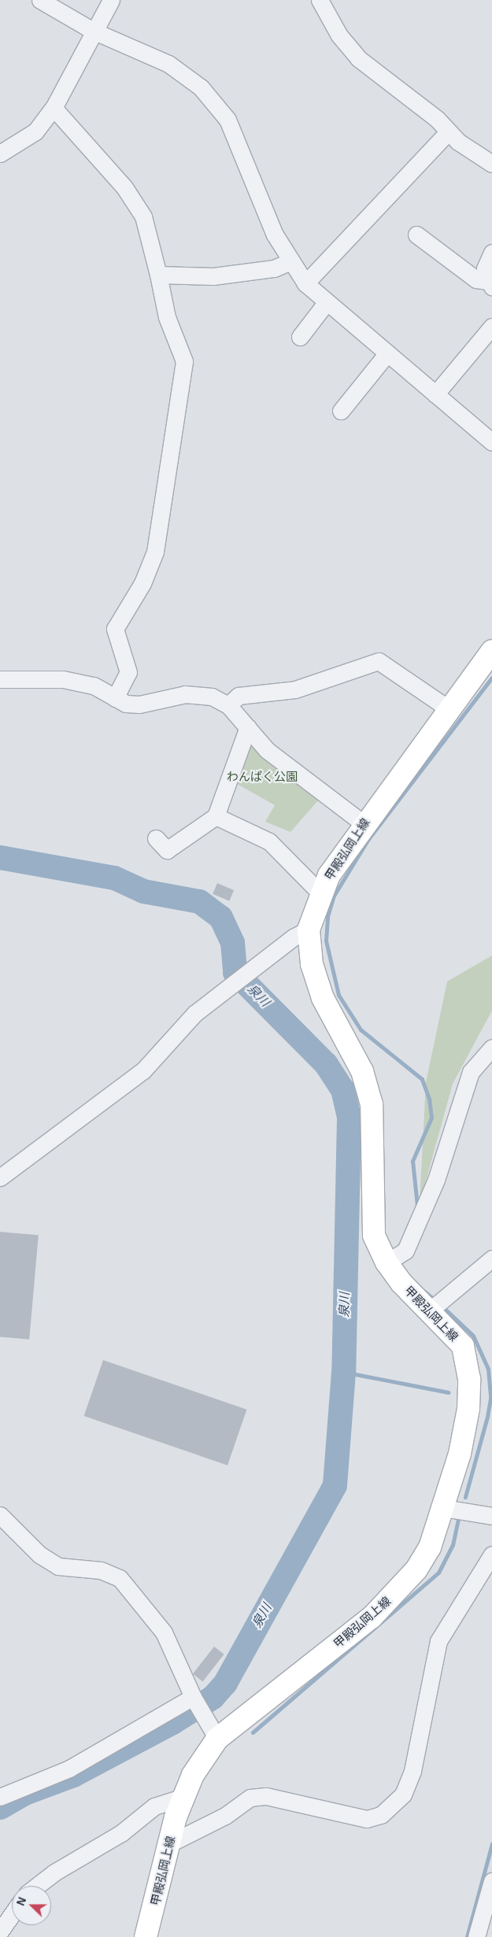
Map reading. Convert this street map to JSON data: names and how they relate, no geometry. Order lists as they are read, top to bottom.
{
  "streets": {
    "main road": ["甲殿弘岡上線"]
  },
  "water": ["泉川"],
  "parks": ["わんぱく公園"],
  "north": "left"
}
